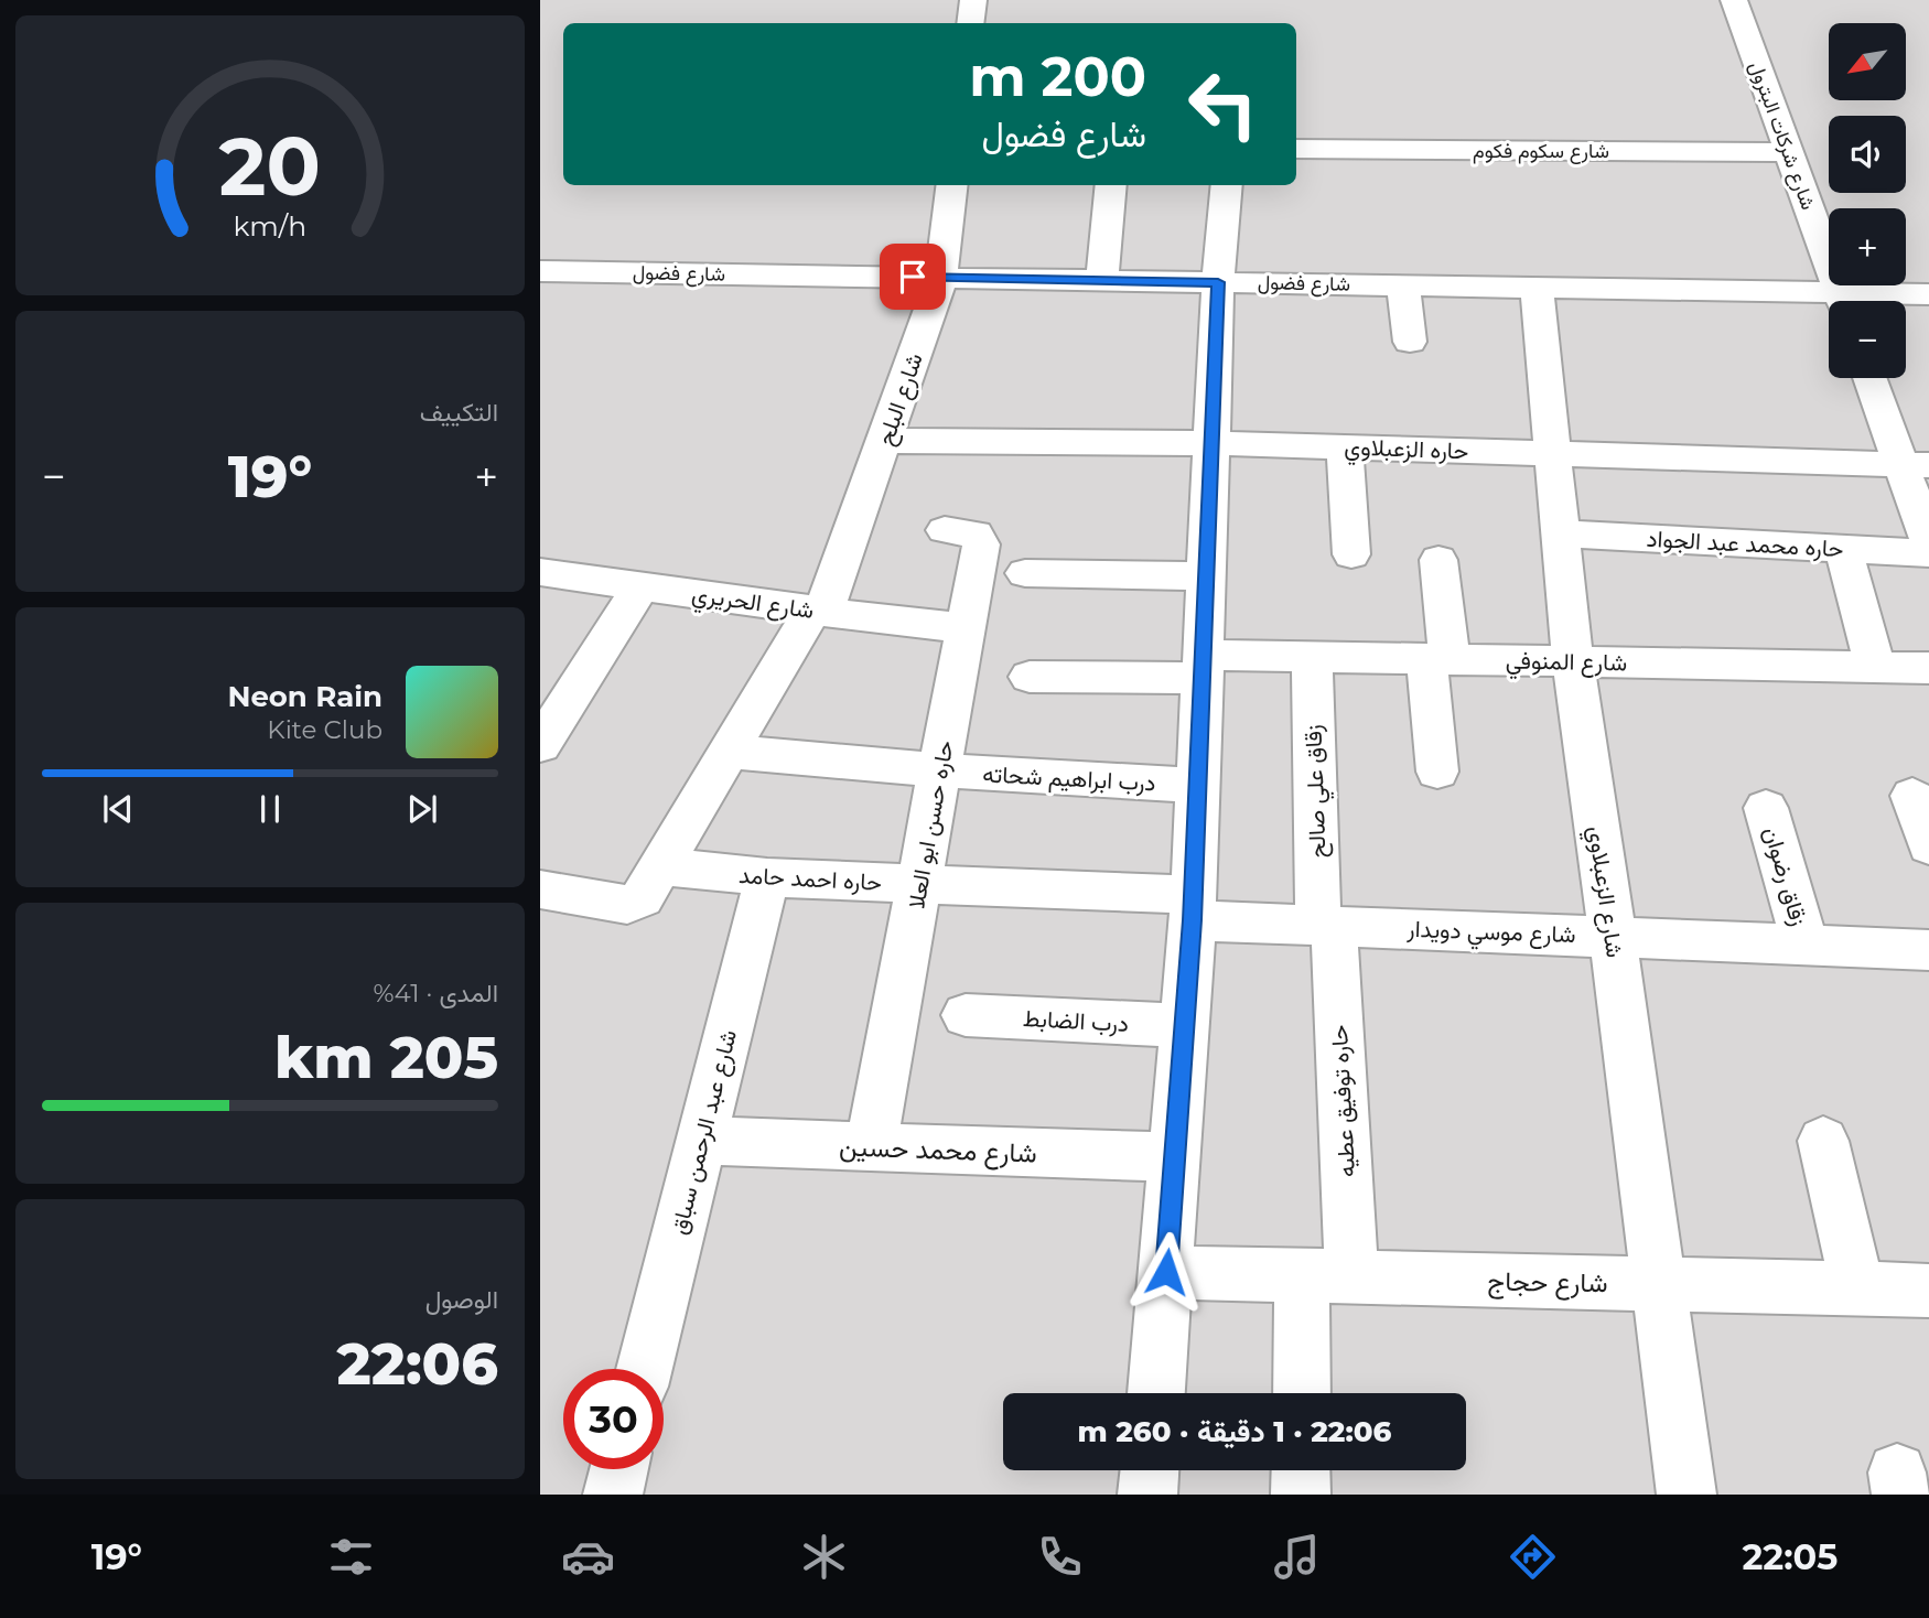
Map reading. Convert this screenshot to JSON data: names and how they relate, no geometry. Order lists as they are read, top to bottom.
{
  "streets": {
    "street": [
      "شارع شركات البترول",
      "شارع سكوم فكوم",
      "شارع فضول",
      "شارع البلح",
      "حاره الزعبلاوي",
      "حاره محمد عبد الجواد",
      "شارع الحريري",
      "شارع المنوفي",
      "درب ابراهيم شحاته",
      "زقاق علي صالح",
      "حاره حسن ابو العلا",
      "زقاق رضوان",
      "حاره احمد حامد",
      "شارع الزعبلاوي",
      "شارع موسي دويدار",
      "درب الضابط",
      "حاره توفيق عطيه",
      "شارع عبد الرحمن سباق",
      "شارع محمد حسين",
      "شارع حجاج"
    ]
  },
  "crossings": [
    ["شارع شركات البترول", "شارع سكوم فكوم"],
    ["شارع فضول", "شارع البلح"],
    ["شارع فضول", "شارع الزعبلاوي"],
    ["شارع البلح", "حاره الزعبلاوي"],
    ["شارع البلح", "شارع الحريري"],
    ["شارع البلح", "درب ابراهيم شحاته"],
    ["شارع البلح", "حاره احمد حامد"],
    ["حاره الزعبلاوي", "شارع الزعبلاوي"],
    ["حاره محمد عبد الجواد", "شارع الزعبلاوي"],
    ["شارع الحريري", "حاره حسن ابو العلا"],
    ["شارع المنوفي", "زقاق علي صالح"],
    ["شارع المنوفي", "شارع الزعبلاوي"],
    ["درب ابراهيم شحاته", "حاره حسن ابو العلا"],
    ["زقاق علي صالح", "شارع موسي دويدار"],
    ["زقاق علي صالح", "حاره توفيق عطيه"],
    ["حاره حسن ابو العلا", "حاره احمد حامد"],
    ["حاره حسن ابو العلا", "شارع محمد حسين"],
    ["زقاق رضوان", "شارع موسي دويدار"],
    ["حاره احمد حامد", "شارع موسي دويدار"],
    ["حاره احمد حامد", "شارع عبد الرحمن سباق"],
    ["شارع الزعبلاوي", "شارع موسي دويدار"],
    ["شارع الزعبلاوي", "شارع حجاج"],
    ["شارع موسي دويدار", "حاره توفيق عطيه"],
    ["حاره توفيق عطيه", "شارع حجاج"],
    ["شارع عبد الرحمن سباق", "شارع محمد حسين"]
  ],
  "north": "bottom left",
  "page": {
    "map_buttons": ["+", "−"],
    "turn": ["200 m", "شارع فضول"],
    "tile": [
      "التكييف",
      ["المدى · 41%", "205 km"],
      ["الوصول", "22:06"]
    ],
    "heat": ["−", "19°", "+"],
    "song": ["Neon Rain", "Kite Club"],
    "limit": "30",
    "trip": "22:06 · 1 دقيقة · 260 m",
    "tabs": ["22:05", "19°"],
    "gauge": ["20", "km/h"]
  }
}
